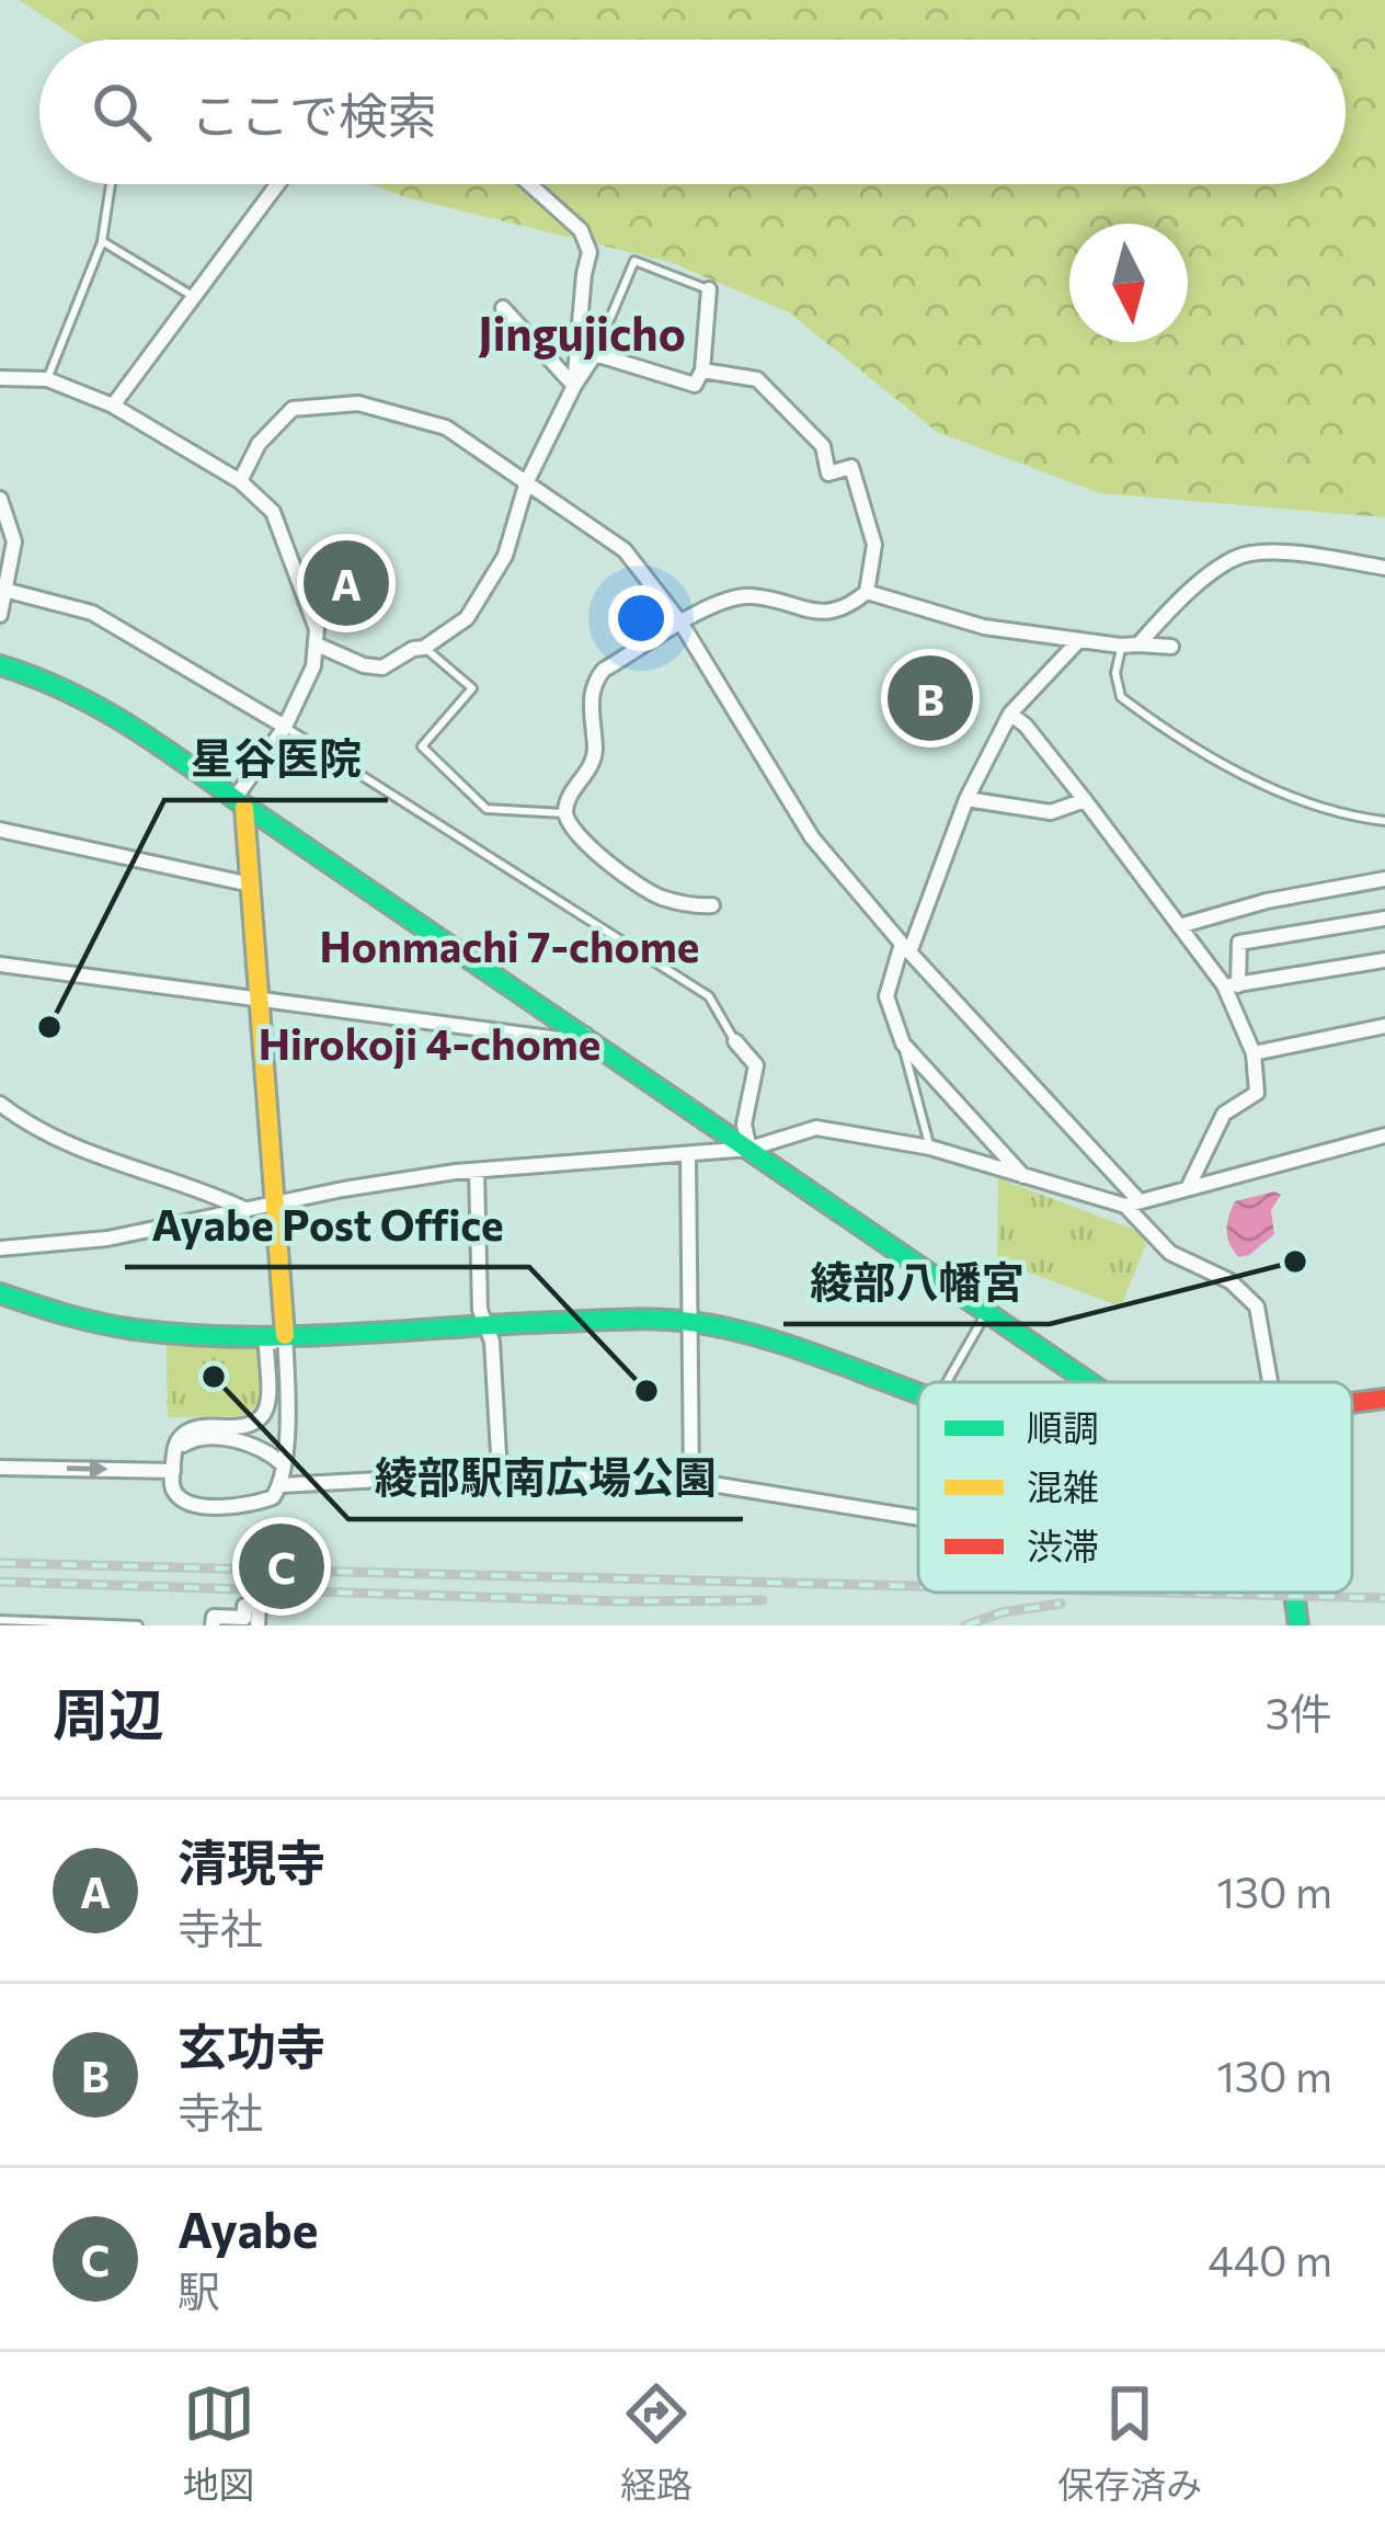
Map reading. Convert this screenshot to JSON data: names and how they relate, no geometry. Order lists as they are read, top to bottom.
{
  "districts": ["Jingujicho", "Honmachi 7-chome", "Hirokoji 4-chome"],
  "places": [
    "星谷医院",
    "綾部八幡宮",
    "綾部駅南広場公園",
    "Ayabe Post Office"
  ],
  "legend": ["順調", "混雑", "渋滞"],
  "north": "bottom",
  "page": {
    "search": "ここで検索",
    "pins": ["A", "B", "C"],
    "heading": ["周辺", "3件"],
    "list": [
      {
        "mark": "A",
        "name": "清現寺",
        "note": "寺社",
        "value": "130 m"
      },
      {
        "mark": "B",
        "name": "玄功寺",
        "note": "寺社",
        "value": "130 m"
      },
      {
        "mark": "C",
        "name": "Ayabe",
        "note": "駅",
        "value": "440 m"
      }
    ],
    "nav": ["地図", "経路", "保存済み"]
  }
}
